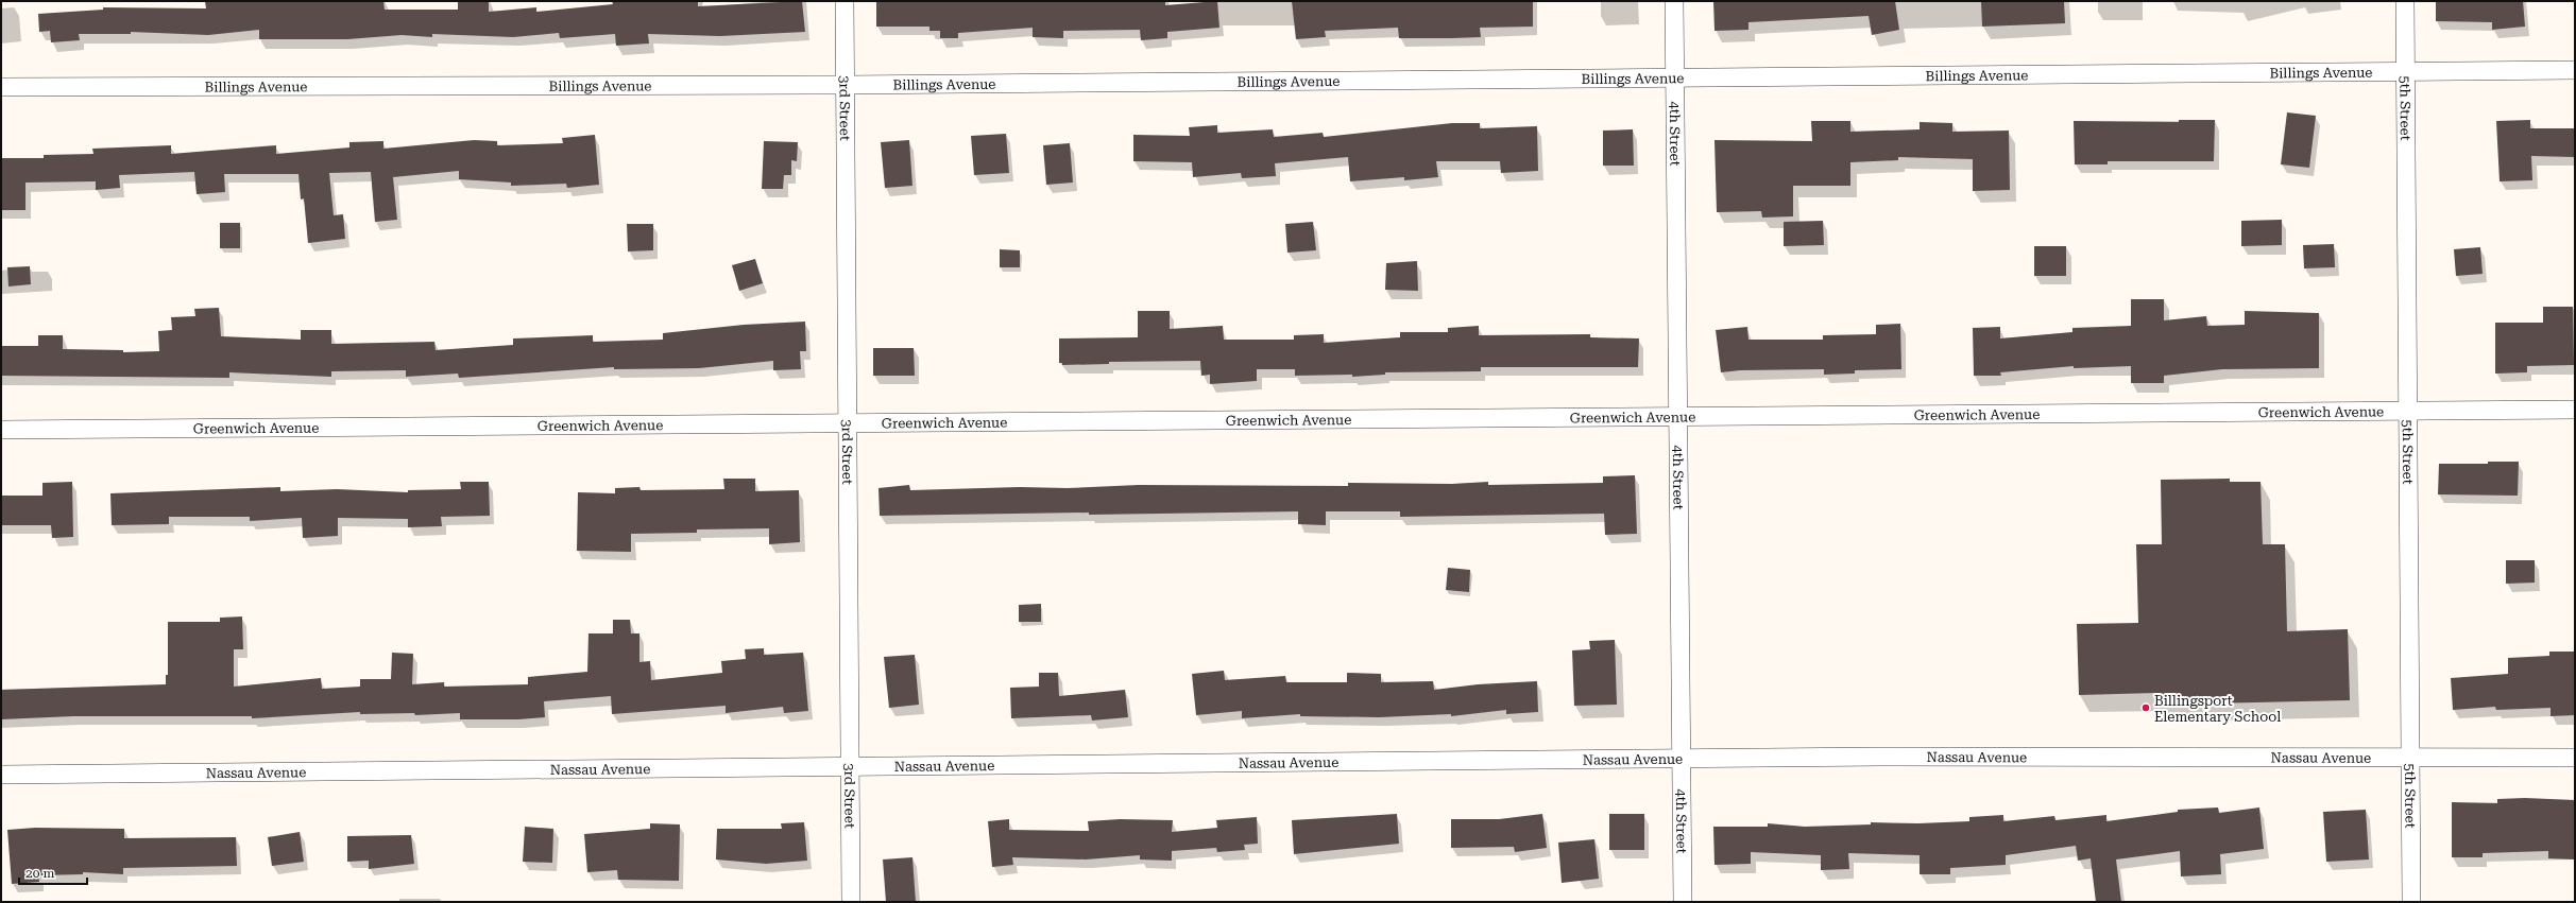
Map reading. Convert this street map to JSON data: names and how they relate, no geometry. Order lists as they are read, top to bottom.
{
  "streets": {
    "street": [
      "Billings Avenue",
      "3rd Street",
      "5th Street",
      "4th Street",
      "Greenwich Avenue",
      "Nassau Avenue"
    ]
  },
  "crossings": [
    ["Billings Avenue", "3rd Street"],
    ["Billings Avenue", "5th Street"],
    ["Billings Avenue", "4th Street"],
    ["3rd Street", "Greenwich Avenue"],
    ["3rd Street", "Nassau Avenue"],
    ["5th Street", "Greenwich Avenue"],
    ["5th Street", "Nassau Avenue"],
    ["4th Street", "Greenwich Avenue"],
    ["4th Street", "Nassau Avenue"]
  ],
  "places": ["Billingsport Elementary School"],
  "scale_bar": "20 m"
}
